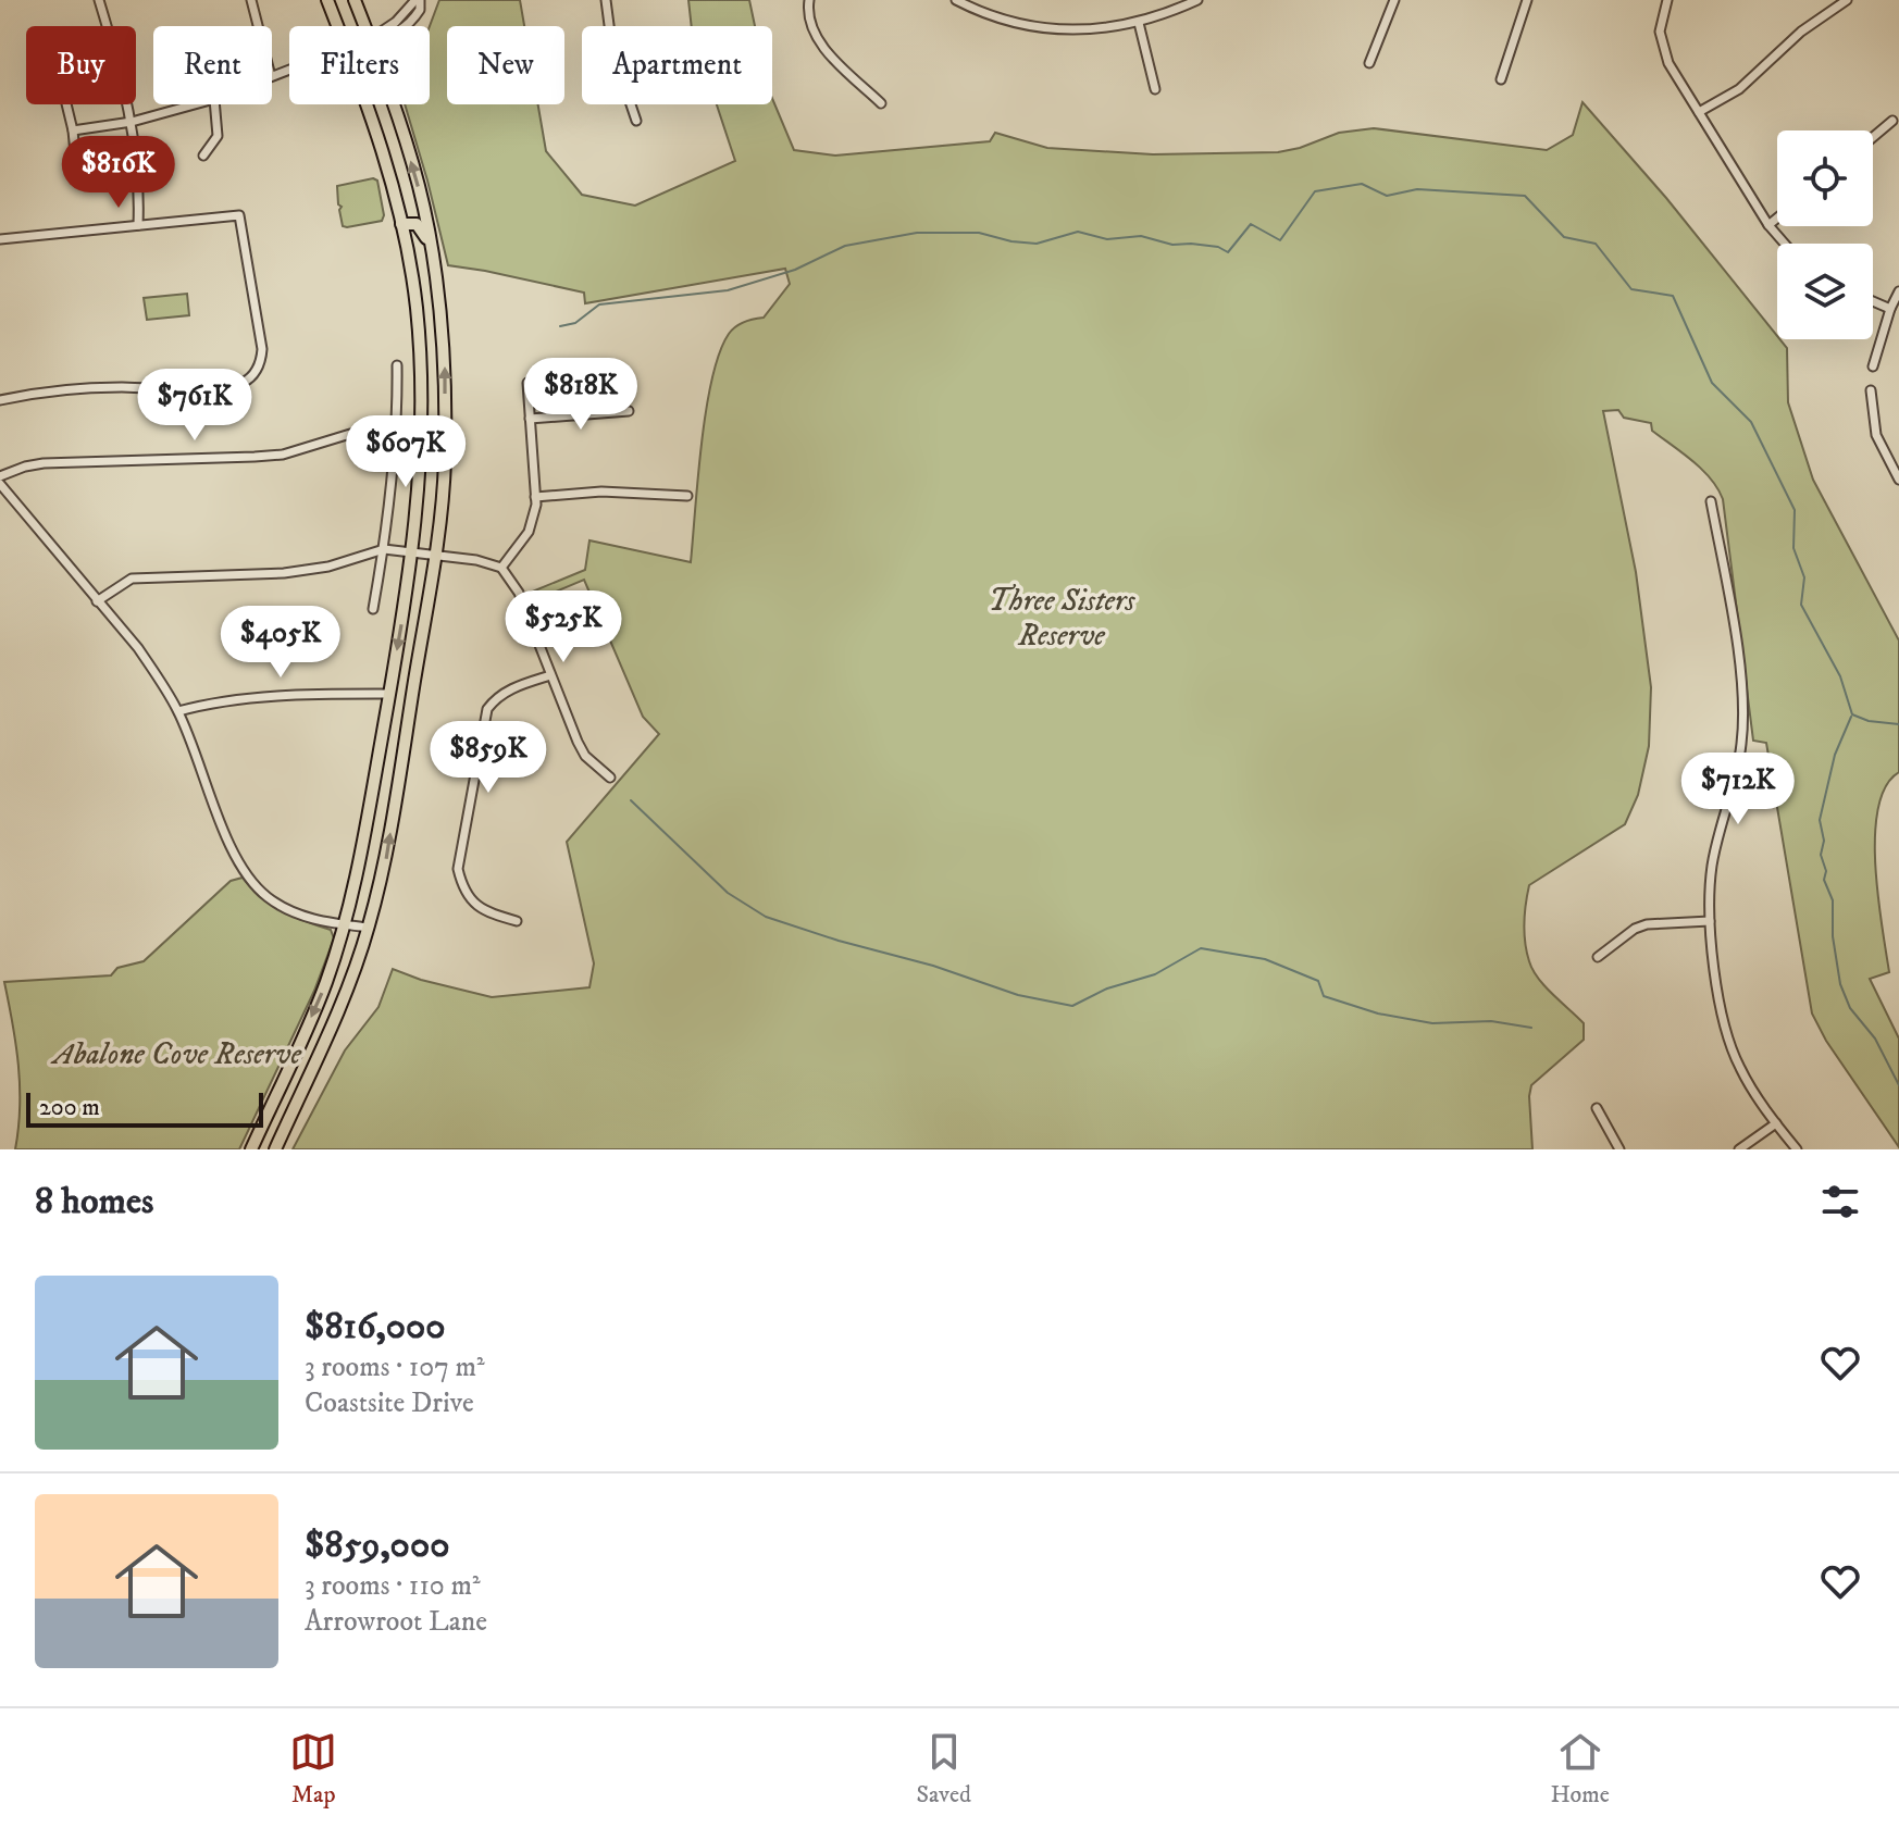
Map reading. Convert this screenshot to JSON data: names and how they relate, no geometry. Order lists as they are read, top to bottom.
{
  "parks": ["Three Sisters Reserve", "Abalone Cove Reserve"],
  "scale_bar": "200 m",
  "page": {
    "chip": [
      "Buy",
      "Rent",
      "Filters",
      "New",
      "Apartment"
    ],
    "price": [
      "$816K",
      "$818K",
      "$761K",
      "$607K",
      "$525K",
      "$405K",
      "$859K",
      "$712K"
    ],
    "scale": "200 m",
    "heading": "8 homes",
    "list": [
      {
        "name": "$816,000",
        "note": "3 rooms · 107 m² · Coastsite Drive"
      },
      {
        "name": "$859,000",
        "note": "3 rooms · 110 m² · Arrowroot Lane"
      }
    ],
    "tabs": ["Map", "Saved", "Home"]
  }
}
